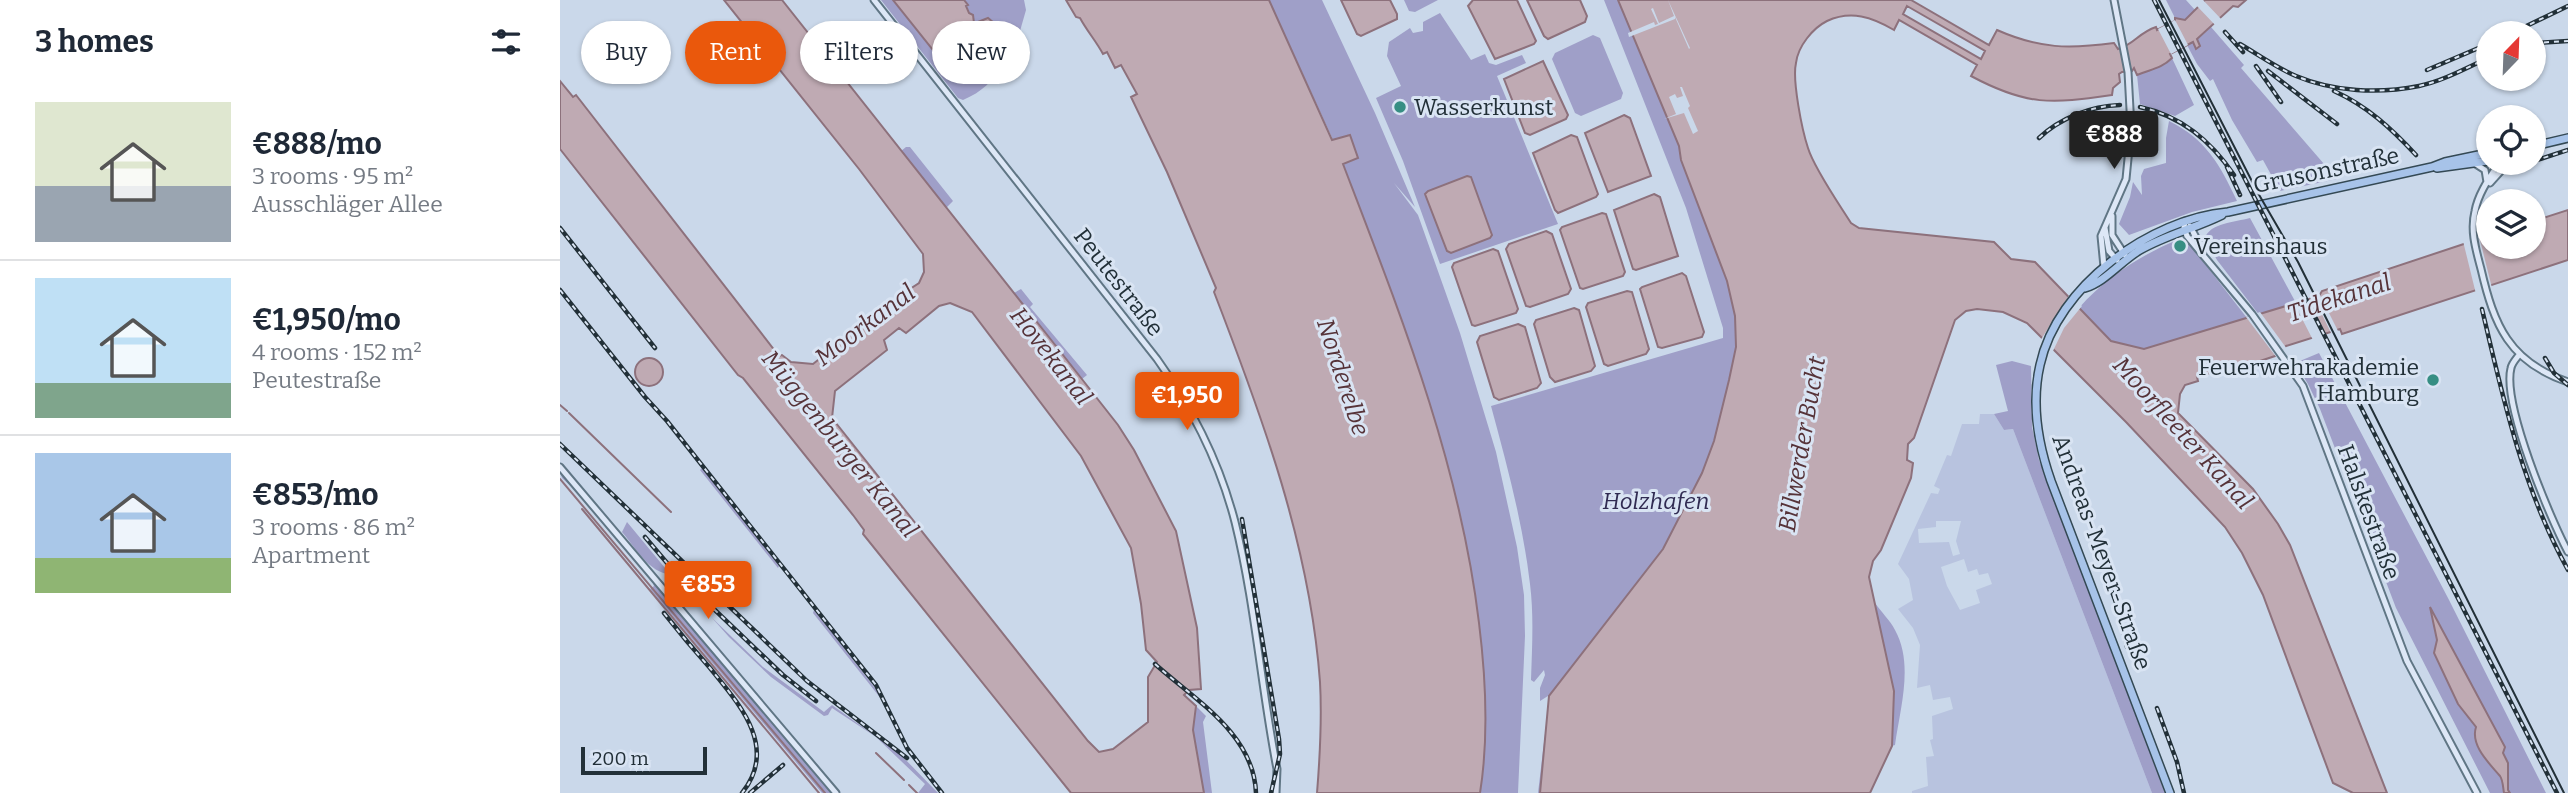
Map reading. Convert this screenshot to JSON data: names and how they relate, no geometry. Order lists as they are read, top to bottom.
{
  "streets": {
    "main road": ["Grusonstraße", "Andreas-Meyer-Straße"],
    "street": ["Peutestraße", "Halskestraße"]
  },
  "crossings": [
    ["Grusonstraße", "Halskestraße"],
    ["Grusonstraße", "Andreas-Meyer-Straße"]
  ],
  "water": [
    "Tidekanal",
    "Moorkanal",
    "Hovekanal",
    "Norderelbe",
    "Moorfleeter Kanal",
    "Müggenburger Kanal",
    "Billwerder Bucht"
  ],
  "parks": ["Holzhafen"],
  "places": ["Wasserkunst", "Vereinshaus", "Feuerwehrakademie Hamburg"],
  "scale_bar": "200 m",
  "north": "top right",
  "page": {
    "heading": "3 homes",
    "chip": [
      "Buy",
      "Rent",
      "Filters",
      "New"
    ],
    "list": [
      {
        "name": "€888/mo",
        "note": "3 rooms · 95 m² · Ausschläger Allee"
      },
      {
        "name": "€1,950/mo",
        "note": "4 rooms · 152 m² · Peutestraße"
      },
      {
        "name": "€853/mo",
        "note": "3 rooms · 86 m² · Apartment"
      }
    ],
    "price": ["€888", "€1,950", "€853"],
    "scale": "200 m"
  }
}
